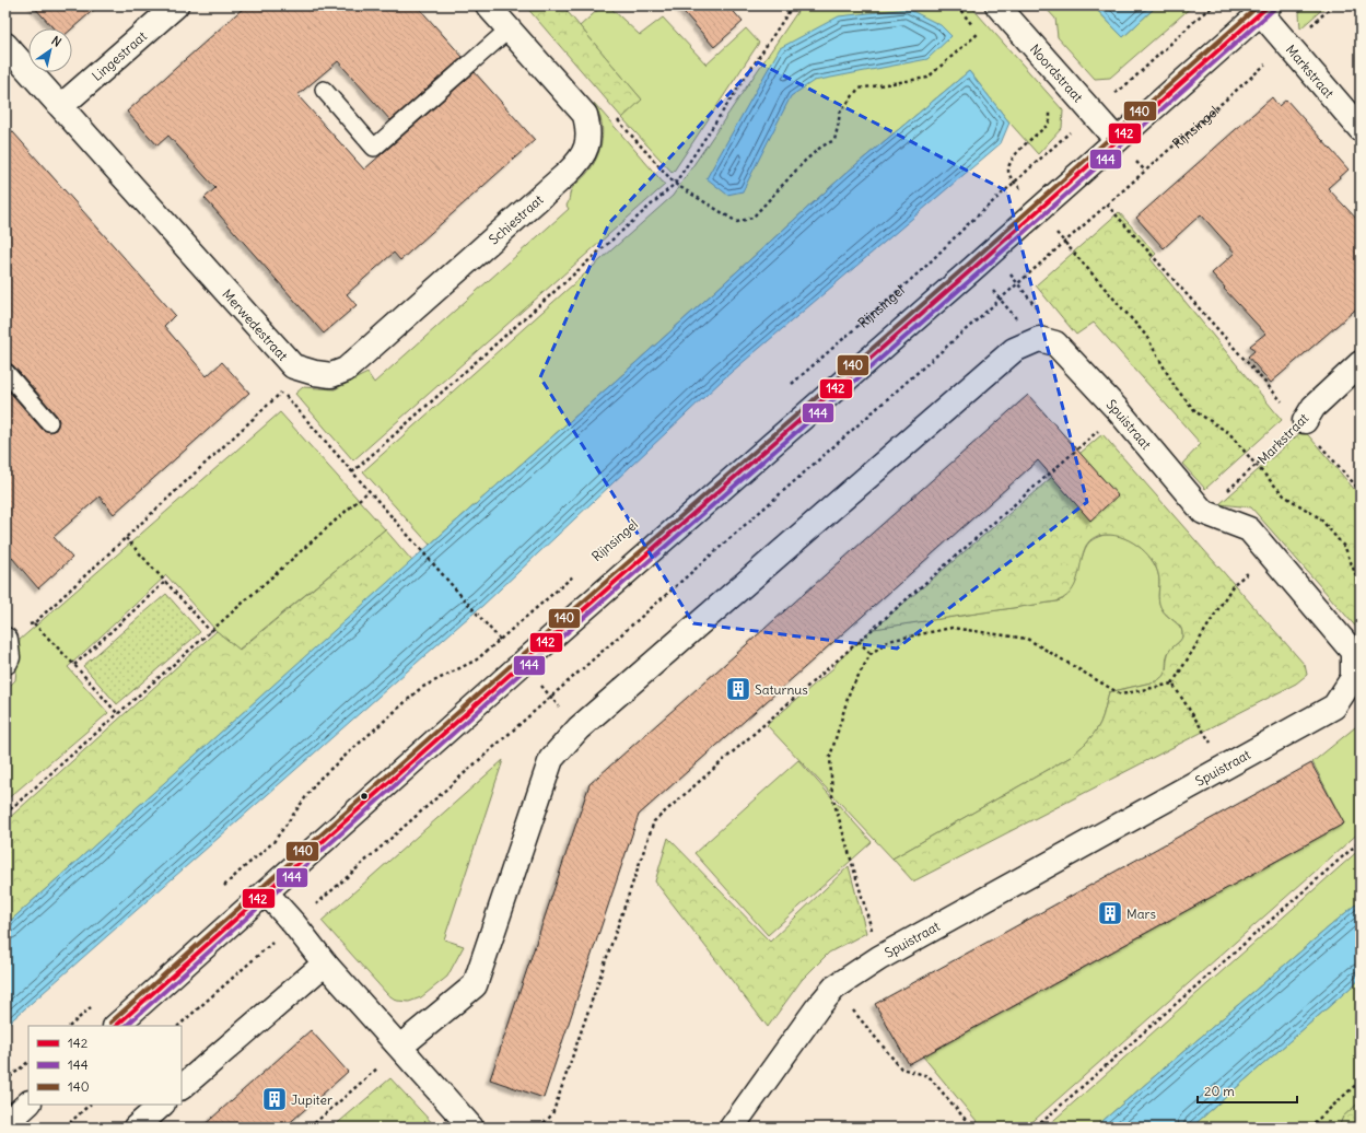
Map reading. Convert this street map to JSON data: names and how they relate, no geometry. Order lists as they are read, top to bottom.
{
  "streets": {
    "street": [
      "Lingestraat",
      "Markstraat",
      "Noordstraat",
      "Schiestraat",
      "Merwedestraat",
      "Spuistraat"
    ],
    "path": ["Rijnsingel"]
  },
  "crossings": [
    ["Lingestraat", "Merwedestraat"],
    ["Markstraat", "Rijnsingel"],
    ["Markstraat", "Spuistraat"],
    ["Noordstraat", "Rijnsingel"],
    ["Schiestraat", "Merwedestraat"]
  ],
  "places": {
    "building": ["Saturnus", "Mars", "Jupiter"]
  },
  "lines": ["transit line 142", "transit line 140", "transit line 144"],
  "legend": ["142", "144", "140"],
  "scale_bar": "20 m",
  "north": "top right"
}
